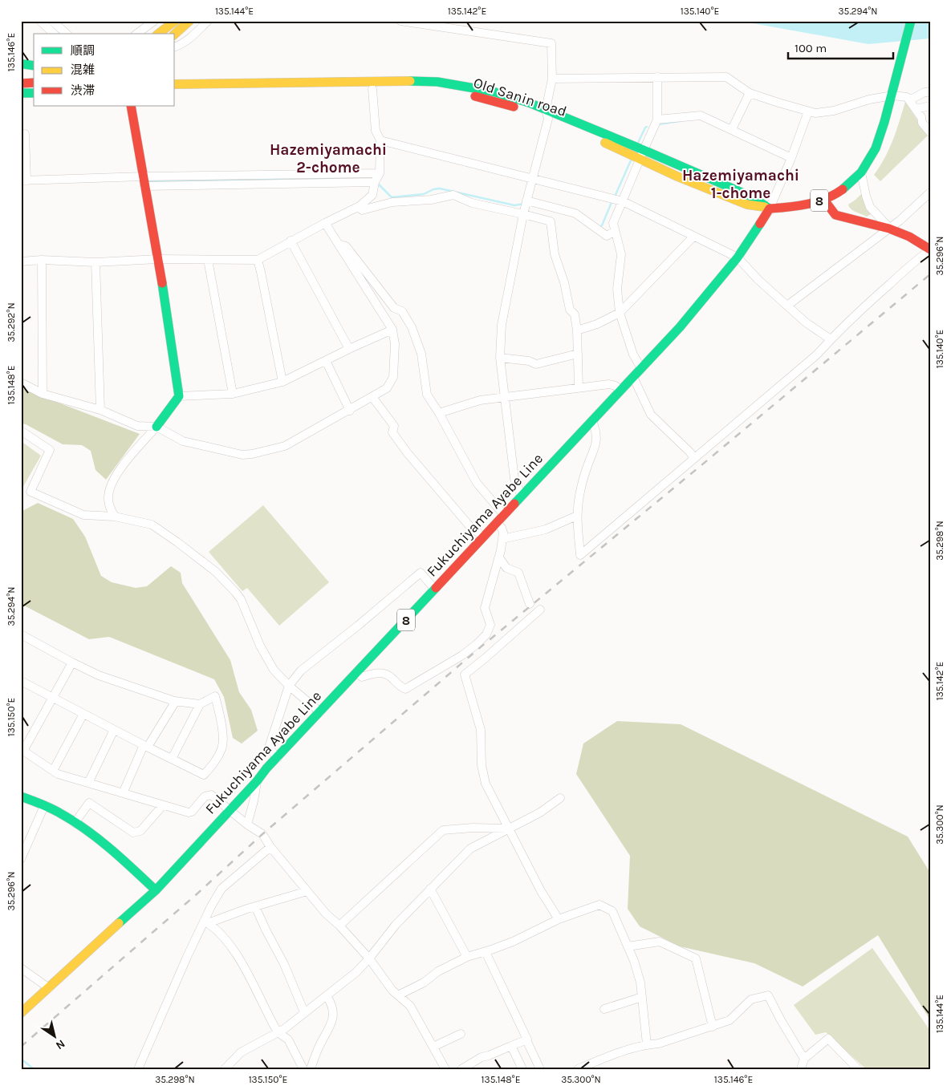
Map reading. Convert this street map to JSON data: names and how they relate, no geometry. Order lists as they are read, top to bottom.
{
  "streets": {
    "main road": ["Old Sanin road", "8", "Fukuchiyama Ayabe Line"]
  },
  "crossings": [
    ["8", "Fukuchiyama Ayabe Line"]
  ],
  "districts": ["Hazemiyamachi 2-chome", "Hazemiyamachi 1-chome"],
  "legend": ["順調", "混雑", "渋滞"],
  "scale_bar": "100 m",
  "north": "bottom right",
  "coordinates": [
    "135.144°E",
    "135.142°E",
    "135.140°E",
    "35.294°N",
    "135.146°E",
    "35.296°N",
    "35.292°N",
    "135.148°E",
    "35.298°N",
    "135.150°E",
    "35.300°N"
  ]
}
